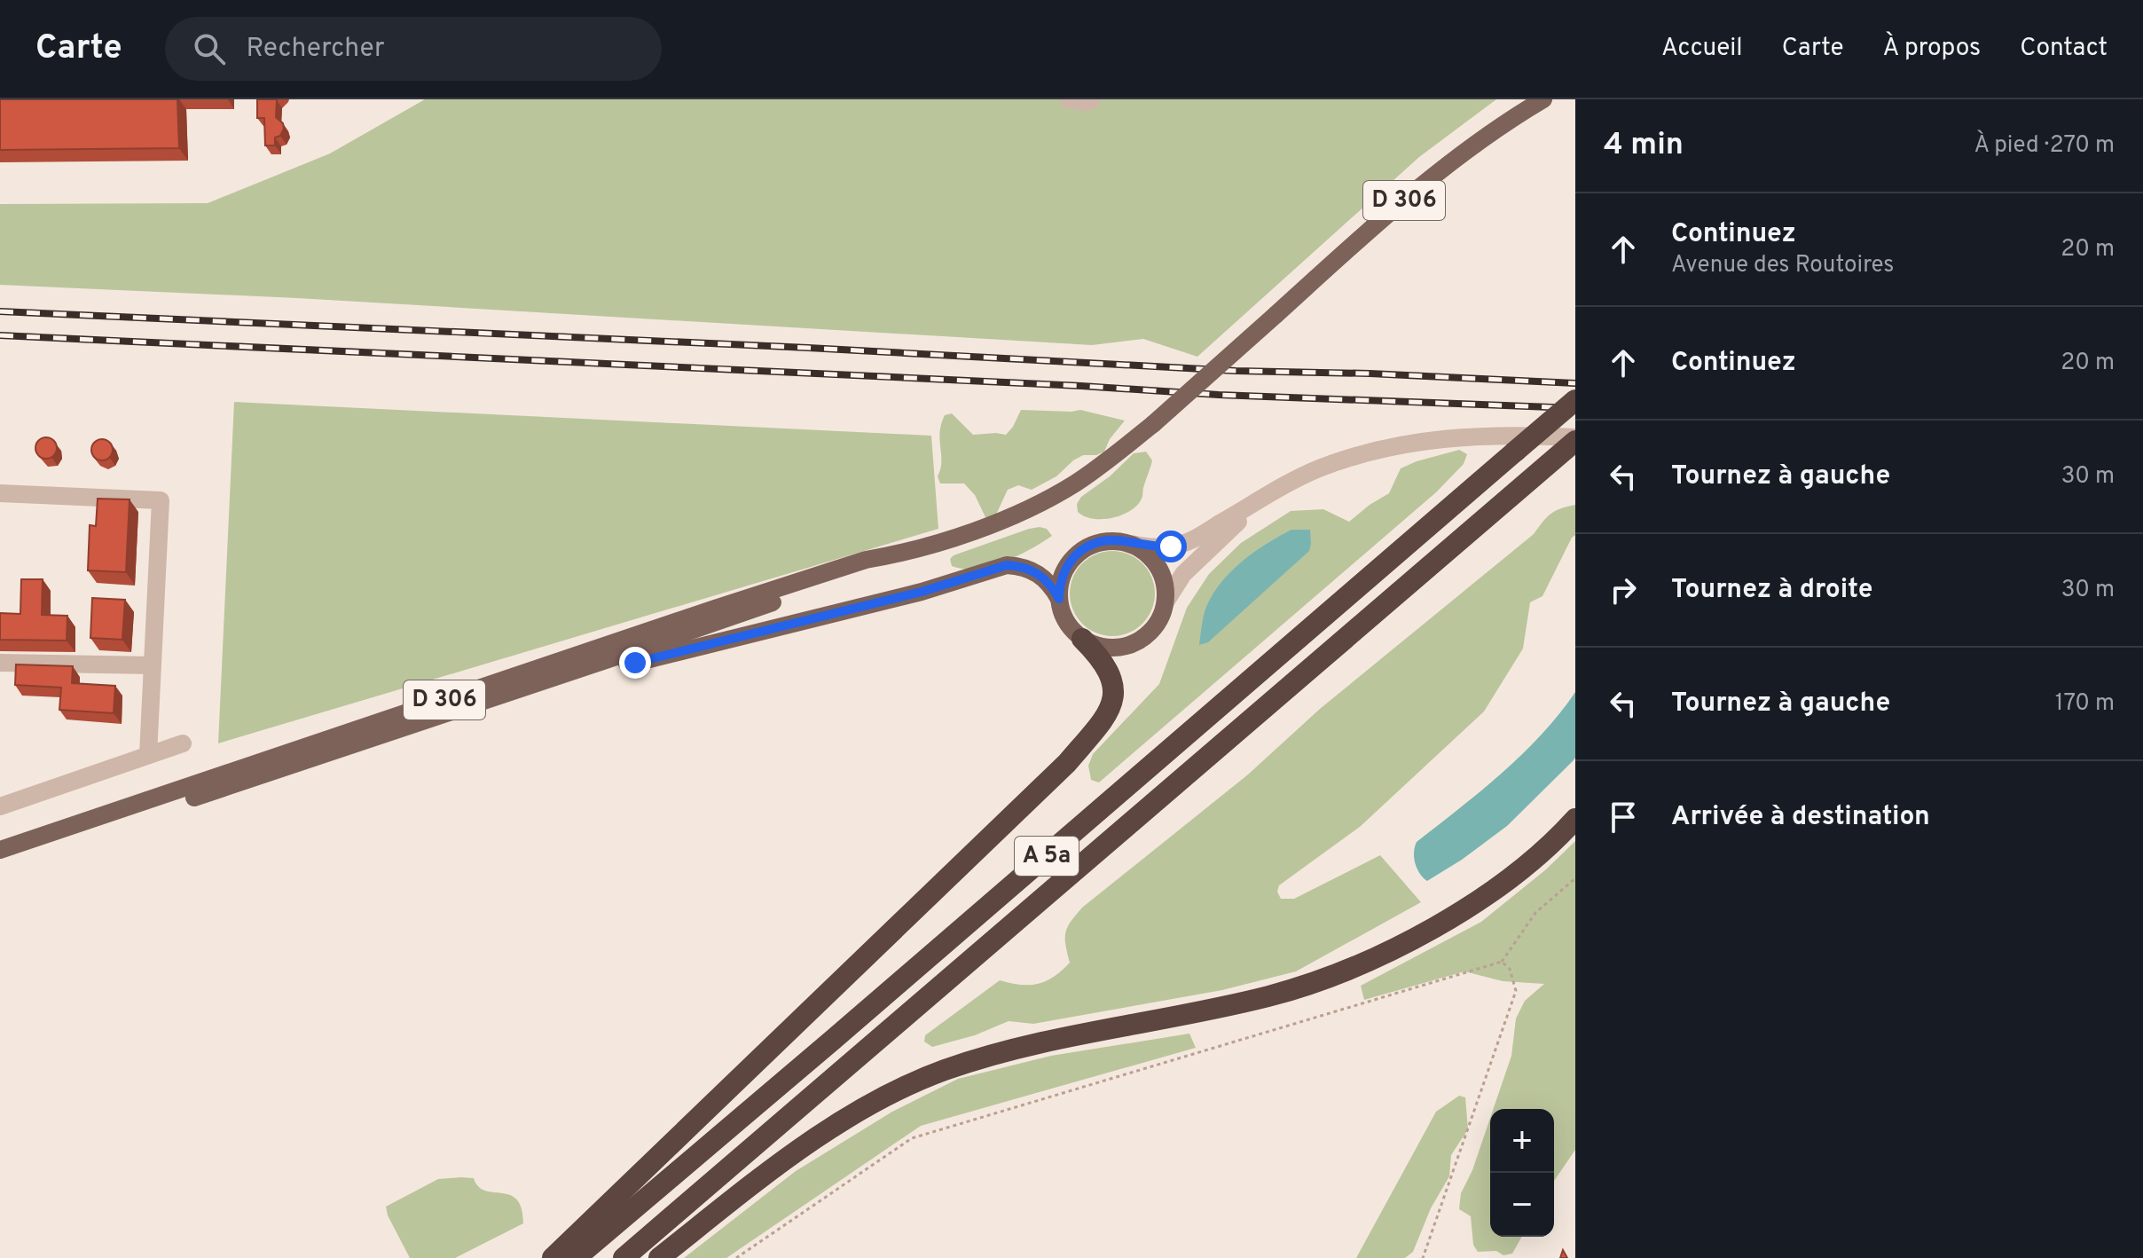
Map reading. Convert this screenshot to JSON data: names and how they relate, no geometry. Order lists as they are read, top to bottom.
{
  "streets": {
    "highway": ["A 5a"],
    "main road": ["D 306"]
  },
  "page": {
    "header": "Carte",
    "search": "Rechercher",
    "nav": [
      "Accueil",
      "Carte",
      "À propos",
      "Contact"
    ],
    "heading": ["4 min", "À pied · 270 m"],
    "list": [
      ["Continuez", "Avenue des Routoires", "20 m"],
      ["Continuez", "20 m"],
      ["Tournez à gauche", "30 m"],
      ["Tournez à droite", "30 m"],
      ["Tournez à gauche", "170 m"],
      "Arrivée à destination"
    ],
    "map_buttons": ["+", "−"]
  }
}
